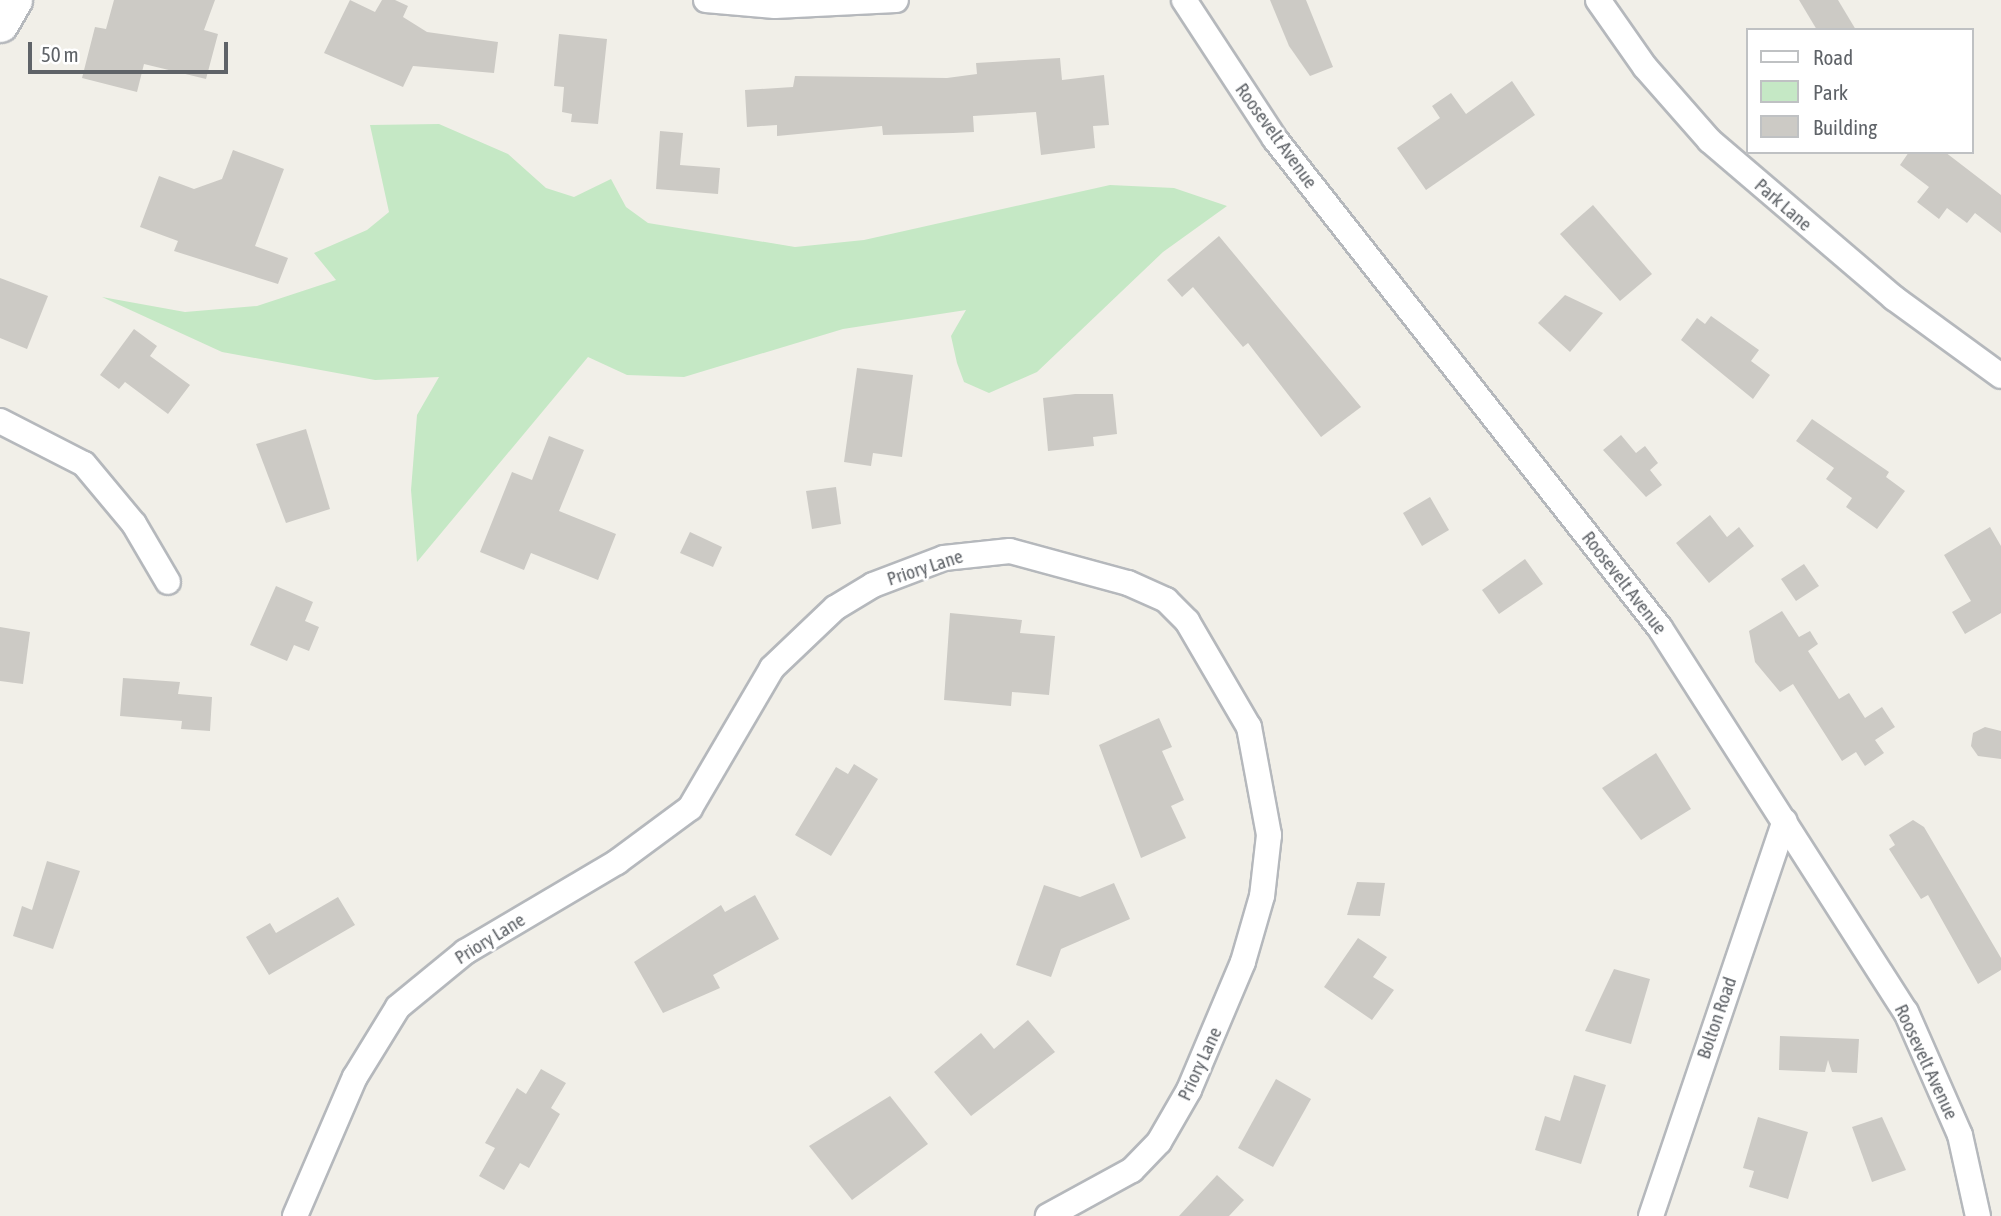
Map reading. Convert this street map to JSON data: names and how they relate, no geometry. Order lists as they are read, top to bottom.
{
  "streets": {
    "street": [
      "Roosevelt Avenue",
      "Park Lane",
      "Priory Lane",
      "Bolton Road"
    ]
  },
  "crossings": [
    ["Roosevelt Avenue", "Bolton Road"]
  ],
  "legend": ["Road", "Park", "Building"],
  "scale_bar": "50 m"
}
